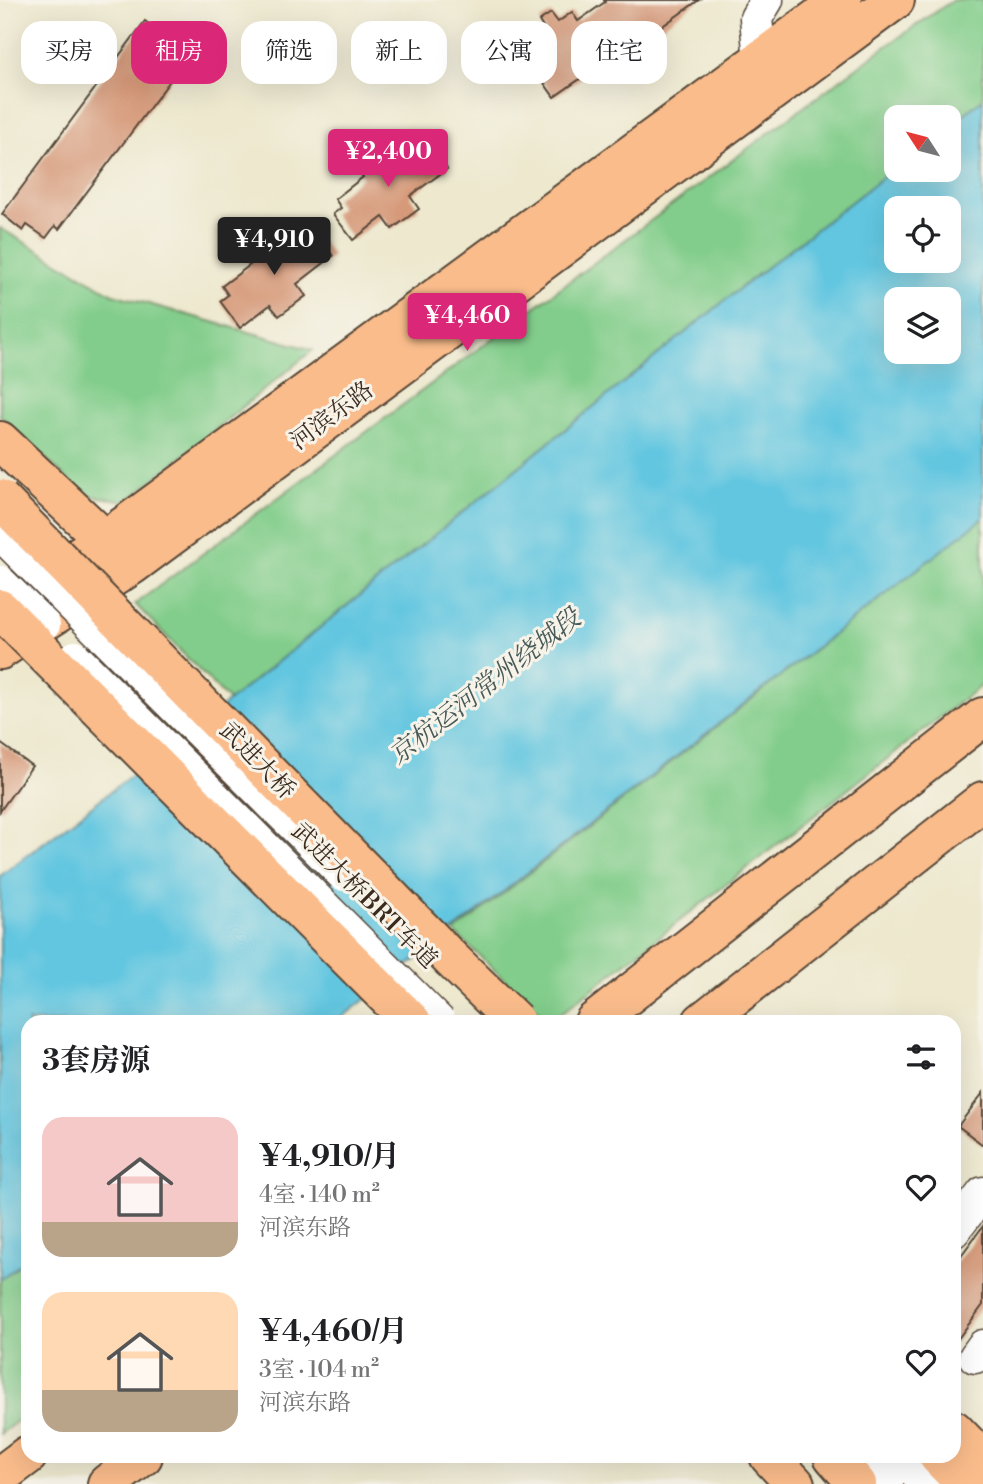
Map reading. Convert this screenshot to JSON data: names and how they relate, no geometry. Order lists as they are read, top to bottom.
{
  "streets": {
    "main road": ["河滨东路", "武进大桥"],
    "lane": ["武进大桥BRT车道"]
  },
  "water": ["京杭运河常州绕城段"],
  "north": "top left",
  "page": {
    "chip": [
      "买房",
      "租房",
      "筛选",
      "新上",
      "公寓",
      "住宅"
    ],
    "price": ["¥2,400", "¥4,910", "¥4,460"],
    "heading": "3套房源",
    "list": [
      {
        "name": "¥4,910/月",
        "note": "4室 · 140 m² · 河滨东路"
      },
      {
        "name": "¥4,460/月",
        "note": "3室 · 104 m² · 河滨东路"
      }
    ]
  }
}
